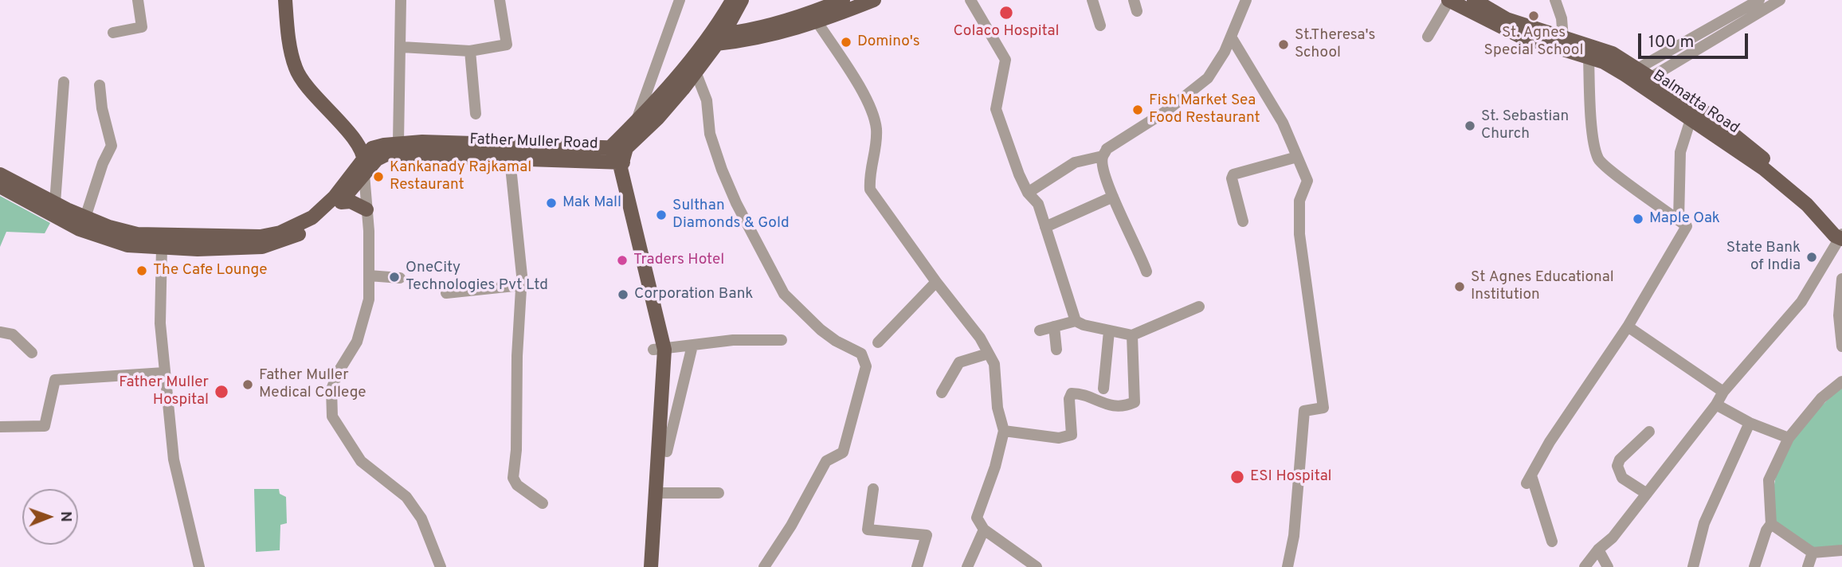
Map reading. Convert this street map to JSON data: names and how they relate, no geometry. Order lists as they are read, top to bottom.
{
  "streets": {
    "main road": ["Balmatta Road", "Father Muller Road"]
  },
  "places": [
    "Colaco Hospital",
    "St. Agnes Special School",
    "Domino's",
    "St.Theresa's School",
    "Fish Market Sea Food Restaurant",
    "St. Sebastian Church",
    "Kankanady Rajkamal Restaurant",
    "Mak Mall",
    "Sulthan Diamonds & Gold",
    "Maple Oak",
    "State Bank of India",
    "Traders Hotel",
    "The Cafe Lounge",
    "OneCity Technologies Pvt Ltd",
    "St Agnes Educational Institution",
    "Corporation Bank",
    "Father Muller Medical College",
    "Father Muller Hospital",
    "ESI Hospital"
  ],
  "scale_bar": "100 m",
  "north": "right"
}
